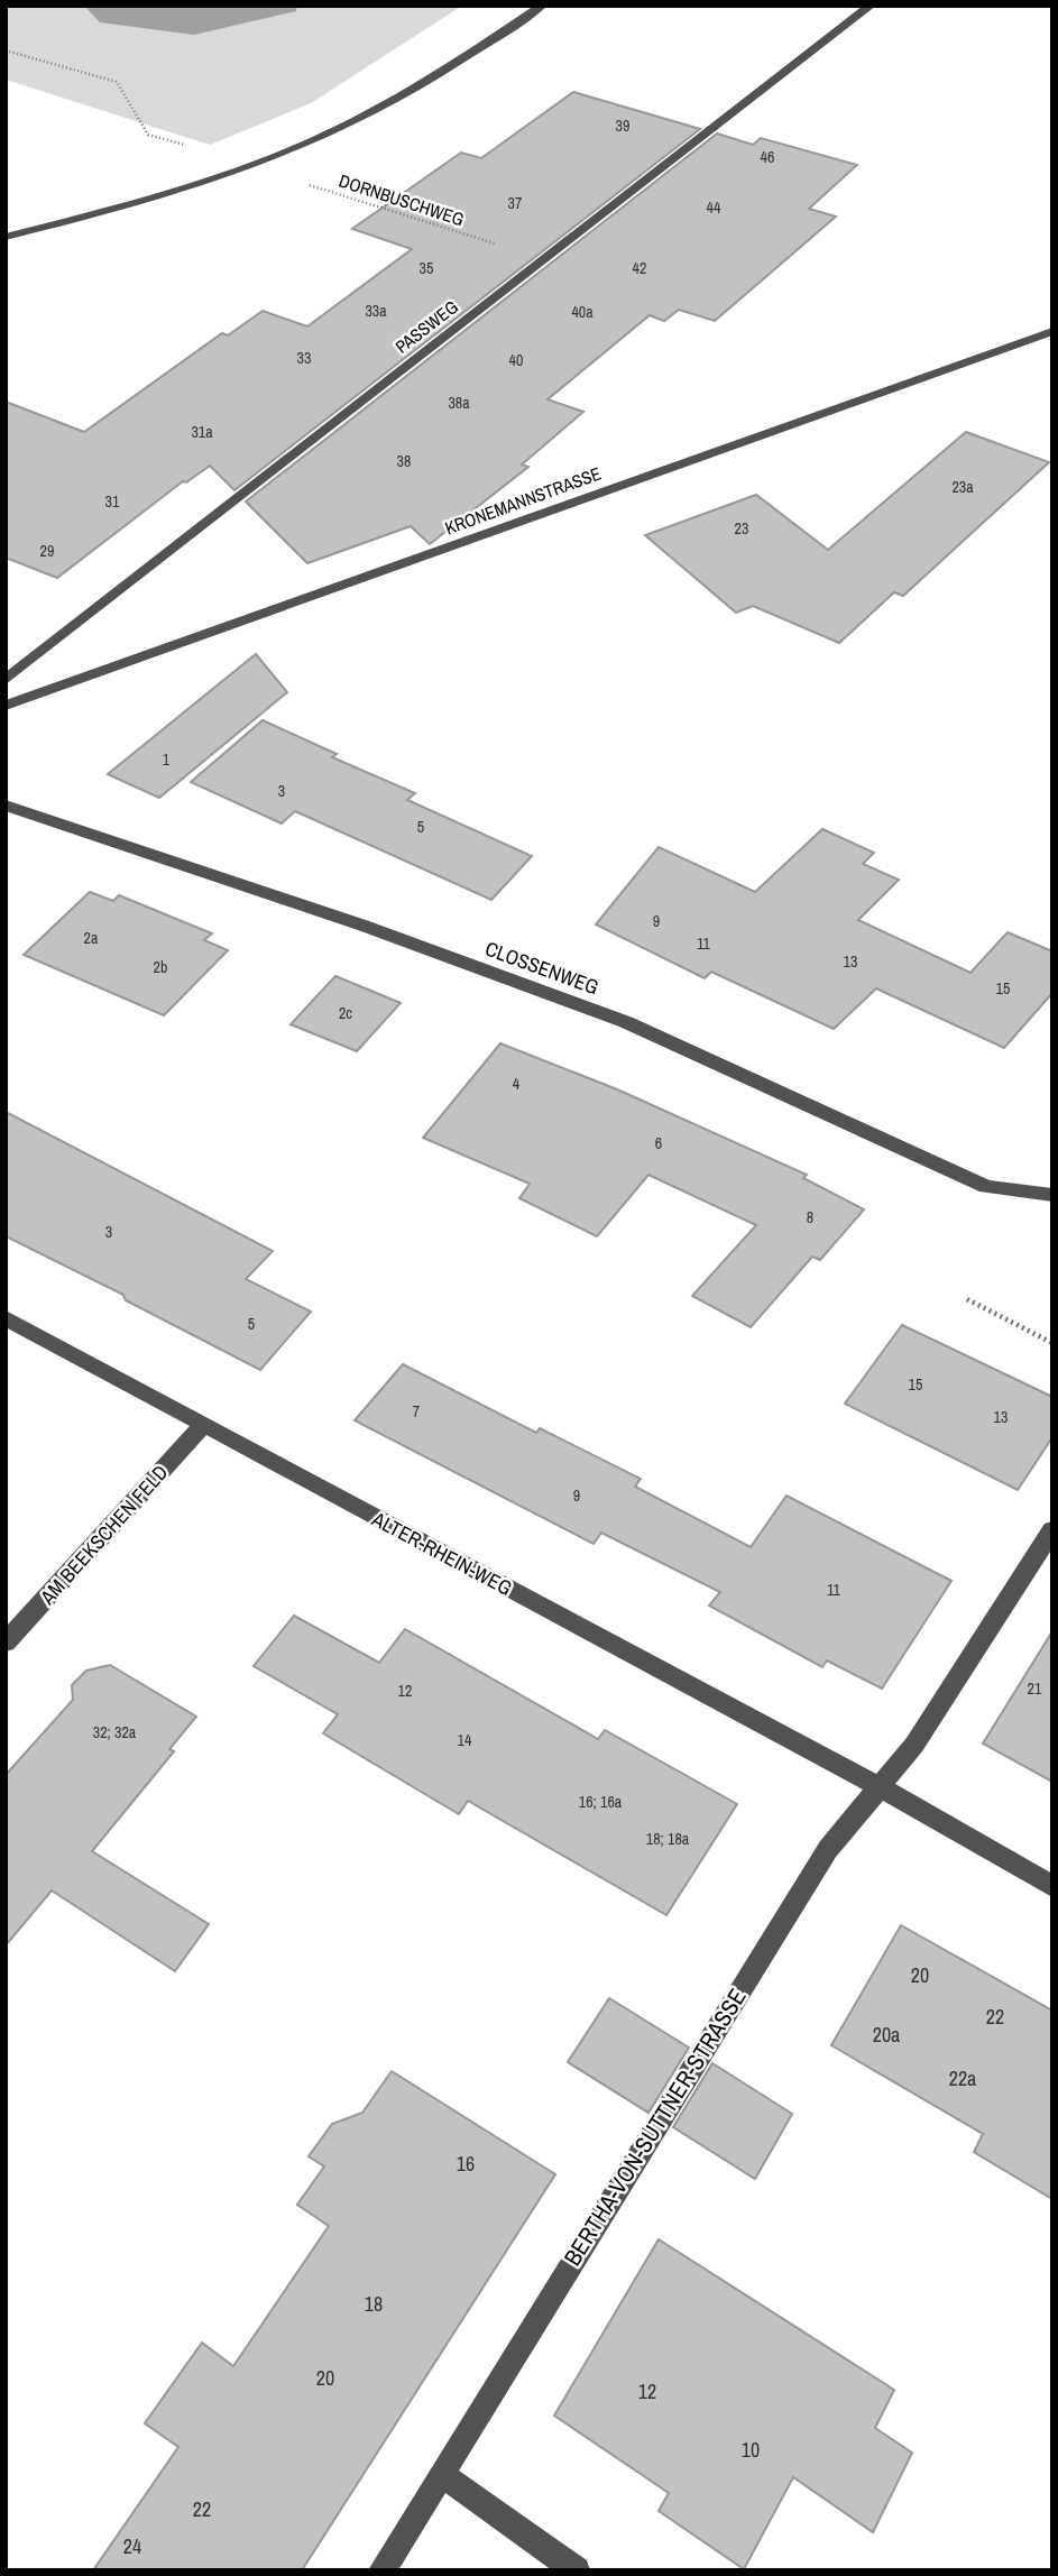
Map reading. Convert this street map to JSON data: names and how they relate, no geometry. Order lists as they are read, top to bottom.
{
  "streets": {
    "street": [
      "PASSWEG",
      "KRONEMANNSTRASSE",
      "CLOSSENWEG",
      "AM BEEKSCHEN FELD",
      "ALTER-RHEIN-WEG",
      "BERTHA-VON-SUTTNER-STRASSE"
    ],
    "path": ["DORNBUSCHWEG"]
  },
  "crossings": [
    ["DORNBUSCHWEG", "PASSWEG"],
    ["AM BEEKSCHEN FELD", "ALTER-RHEIN-WEG"],
    ["ALTER-RHEIN-WEG", "BERTHA-VON-SUTTNER-STRASSE"]
  ],
  "house_numbers": [
    "39",
    "46",
    "37",
    "44",
    "35",
    "42",
    "33a",
    "40a",
    "33",
    "40",
    "38a",
    "31a",
    "38",
    "23a",
    "31",
    "23",
    "29",
    "1",
    "3",
    "5",
    "9",
    "2a",
    "11",
    "13",
    "2b",
    "15",
    "2c",
    "4",
    "6",
    "8",
    "3",
    "5",
    "15",
    "7",
    "13",
    "9",
    "11",
    "21",
    "12",
    "32; 32a",
    "14",
    "16; 16a",
    "18; 18a",
    "20",
    "22",
    "20a",
    "22a",
    "16",
    "18",
    "20",
    "12",
    "10",
    "22",
    "24"
  ]
}
